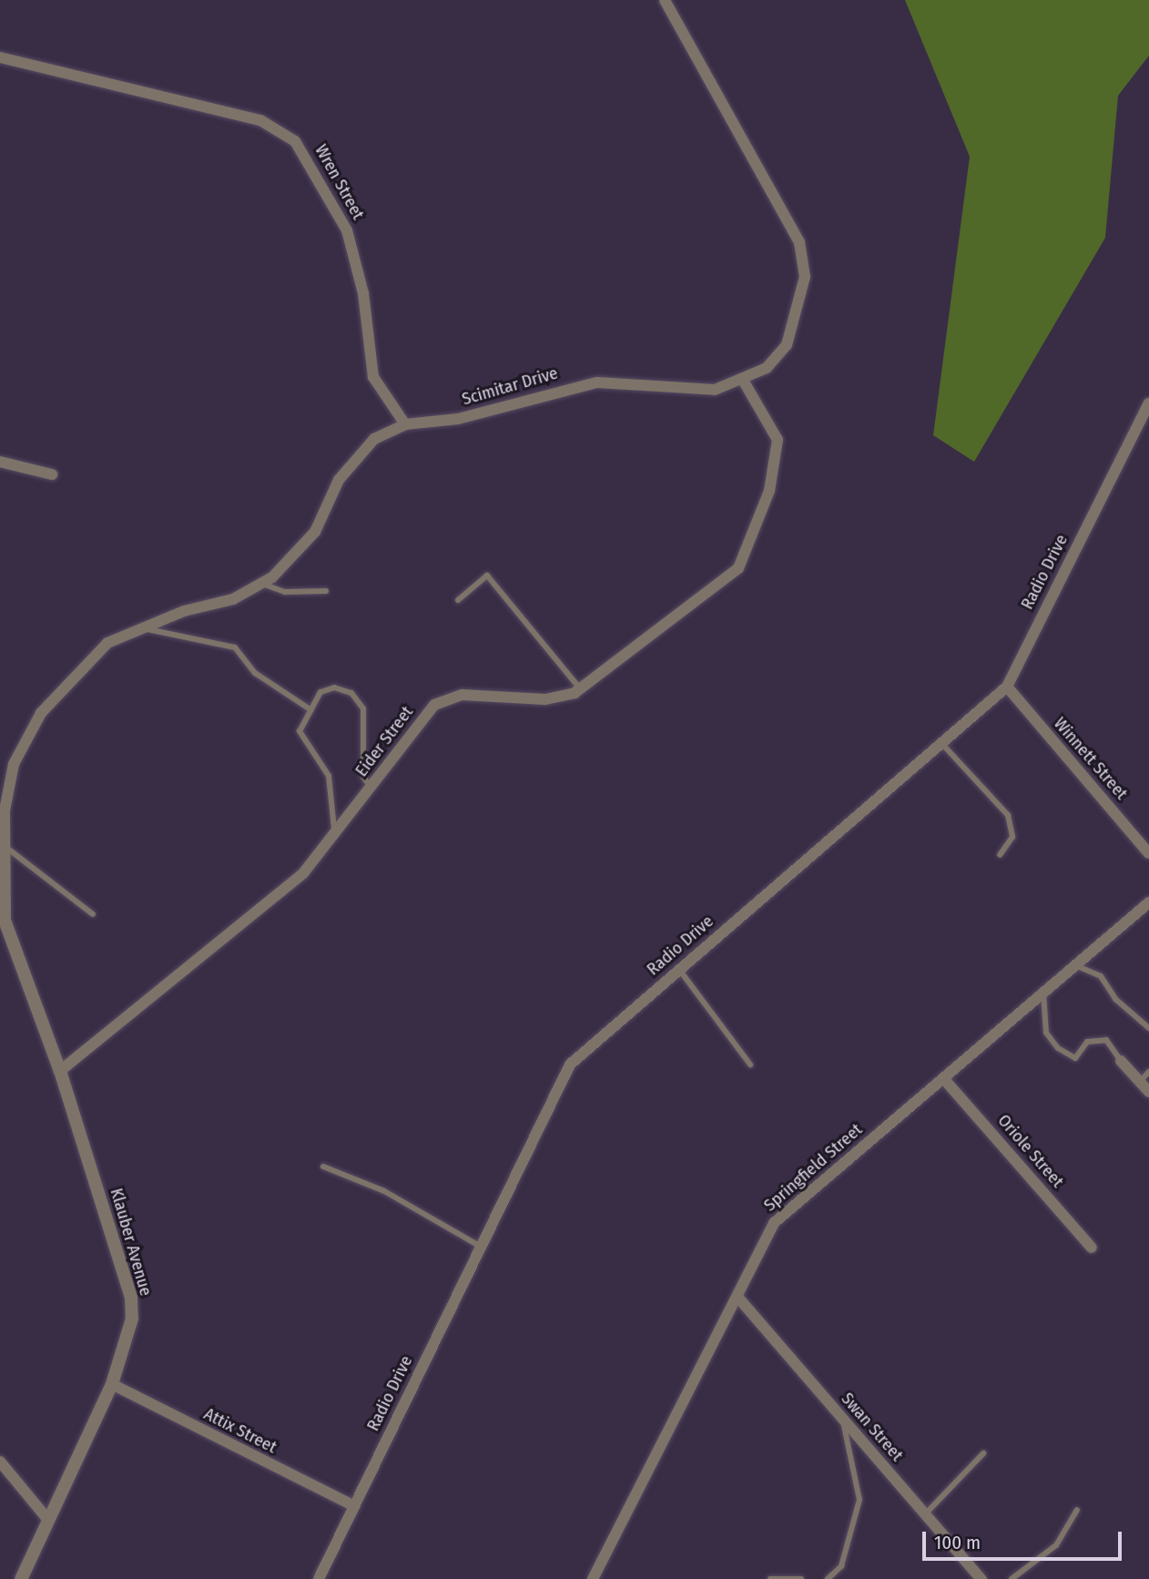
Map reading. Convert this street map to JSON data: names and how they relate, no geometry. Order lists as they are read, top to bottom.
{
  "streets": {
    "street": [
      "Wren Street",
      "Scimitar Drive",
      "Radio Drive",
      "Eider Street",
      "Winnett Street",
      "Oriole Street",
      "Springfield Street",
      "Klauber Avenue",
      "Swan Street",
      "Attix Street"
    ]
  },
  "crossings": [
    ["Wren Street", "Scimitar Drive"],
    ["Scimitar Drive", "Eider Street"],
    ["Scimitar Drive", "Klauber Avenue"],
    ["Radio Drive", "Winnett Street"],
    ["Radio Drive", "Attix Street"],
    ["Eider Street", "Klauber Avenue"],
    ["Oriole Street", "Springfield Street"],
    ["Springfield Street", "Swan Street"],
    ["Klauber Avenue", "Attix Street"]
  ],
  "scale_bar": "100 m"
}
